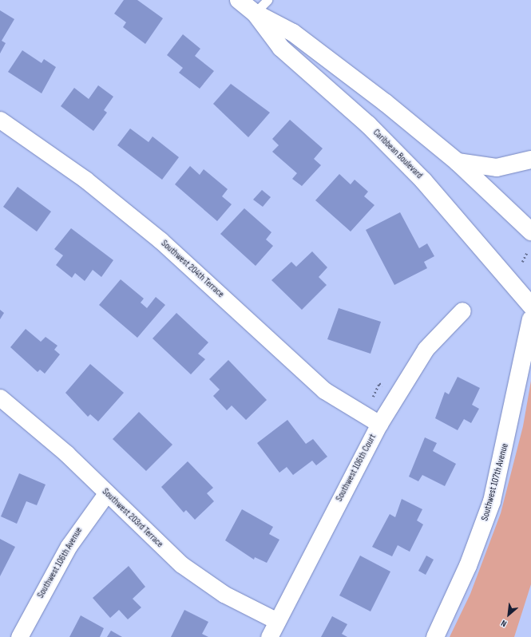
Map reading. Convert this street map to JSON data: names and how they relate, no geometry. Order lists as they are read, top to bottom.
{
  "streets": {
    "street": [
      "Caribbean Boulevard",
      "Southwest 204th Terrace",
      "Southwest 106th Court",
      "Southwest 107th Avenue",
      "Southwest 203rd Terrace",
      "Southwest 106th Avenue"
    ]
  },
  "crossings": [
    ["Southwest 204th Terrace", "Southwest 106th Court"],
    ["Southwest 106th Court", "Southwest 203rd Terrace"],
    ["Southwest 203rd Terrace", "Southwest 106th Avenue"]
  ],
  "north": "bottom left"
}
